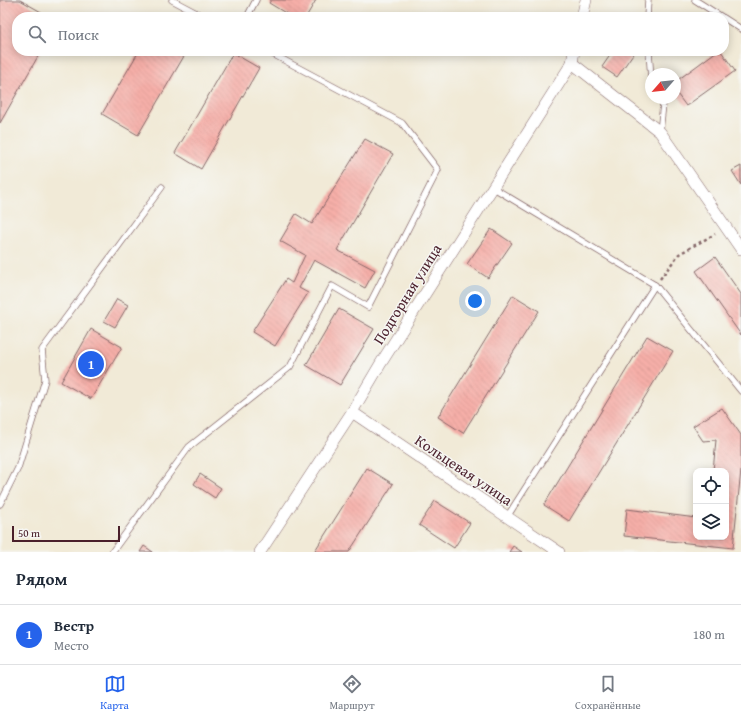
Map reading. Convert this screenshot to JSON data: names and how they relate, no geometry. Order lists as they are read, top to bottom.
{
  "streets": {
    "street": ["Подгорная улица", "Кольцевая улица"]
  },
  "crossings": [
    ["Подгорная улица", "Кольцевая улица"]
  ],
  "scale_bar": "50 m",
  "north": "bottom left",
  "page": {
    "search": "Поиск",
    "pins": "1",
    "scale": "50 m",
    "heading": "Рядом",
    "list": [
      {
        "mark": "1",
        "name": "Вестр",
        "note": "Место",
        "value": "180 m"
      }
    ],
    "nav": ["Карта", "Маршрут", "Сохранённые"]
  }
}
